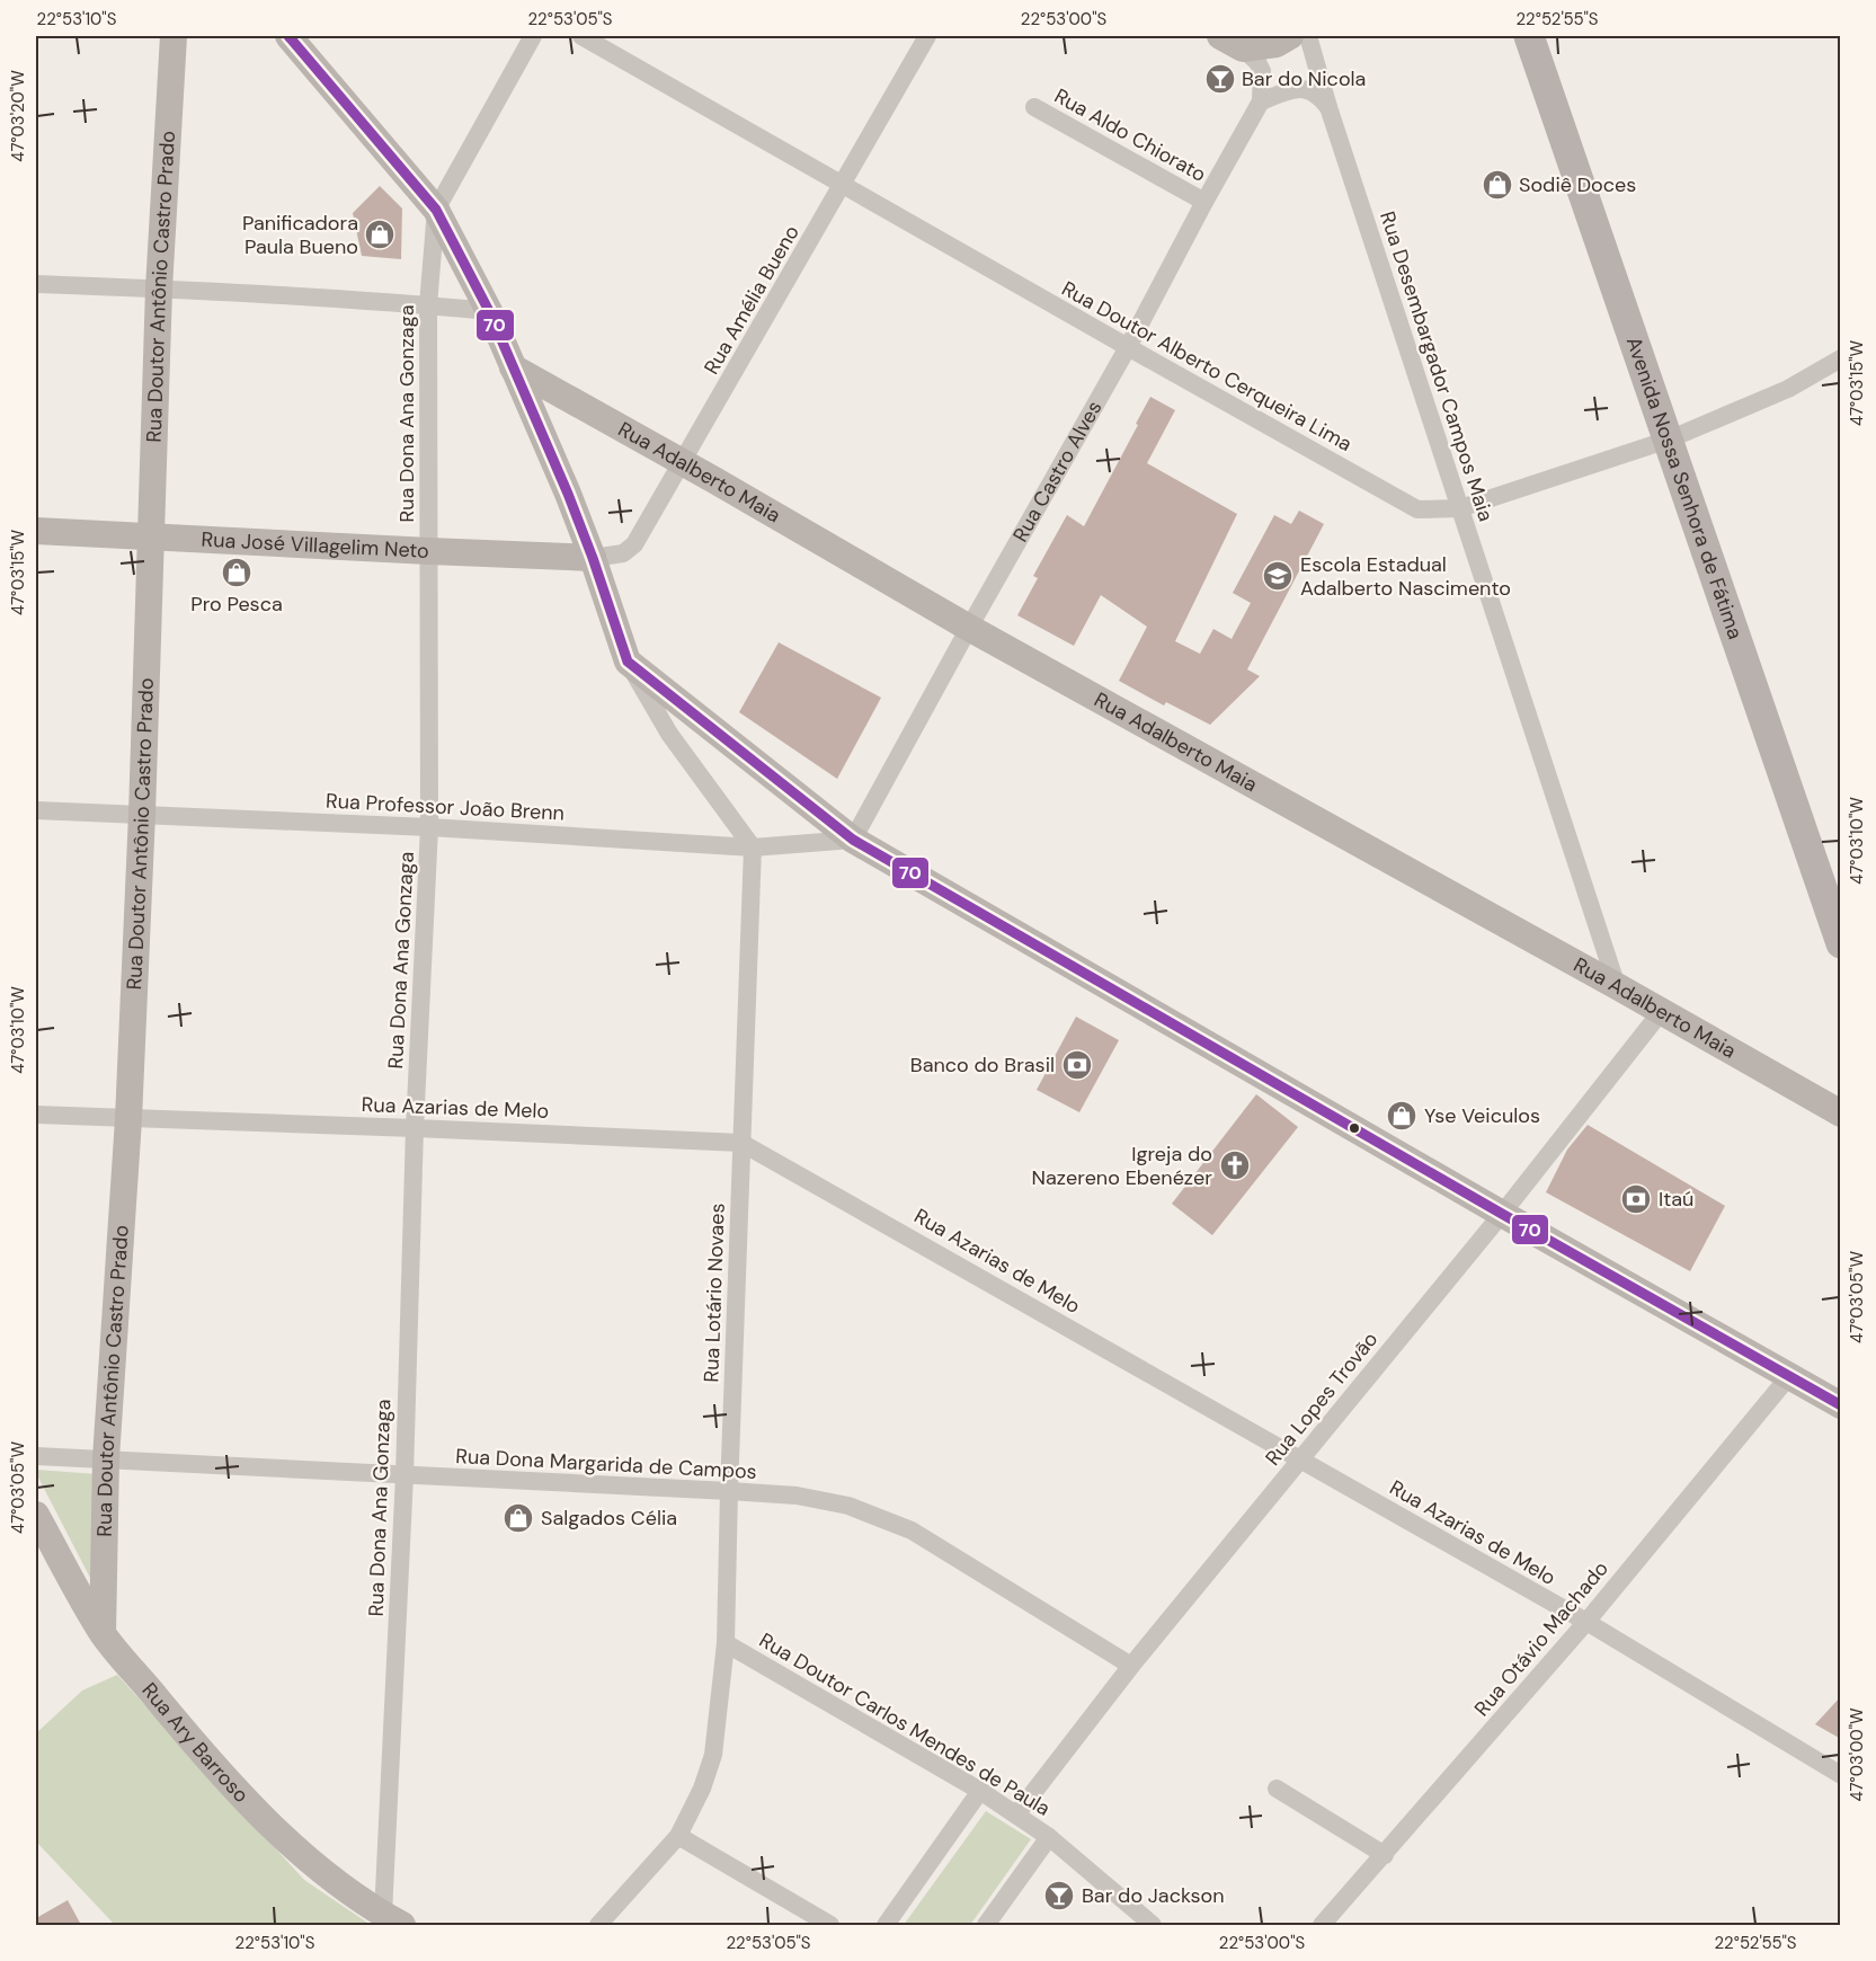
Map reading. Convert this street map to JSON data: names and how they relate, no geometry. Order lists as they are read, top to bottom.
{
  "streets": {
    "main road": [
      "Rua Doutor Antônio Castro Prado",
      "Rua Castro Alves",
      "Rua Adalberto Maia",
      "Avenida Nossa Senhora de Fátima",
      "Rua José Villagelim Neto",
      "Rua Ary Barroso"
    ],
    "street": [
      "Rua Aldo Chiorato",
      "Rua Amélia Bueno",
      "Rua Doutor Alberto Cerqueira Lima",
      "Rua Desembargador Campos Maia",
      "Rua Dona Ana Gonzaga",
      "Rua Professor João Brenn",
      "Rua Azarias de Melo",
      "Rua Lotário Novaes",
      "Rua Lopes Trovão",
      "Rua Dona Margarida de Campos",
      "Rua Otávio Machado",
      "Rua Doutor Carlos Mendes de Paula"
    ]
  },
  "crossings": [
    ["Rua Aldo Chiorato", "Rua Castro Alves"],
    ["Rua Doutor Antônio Castro Prado", "Rua José Villagelim Neto"],
    ["Rua Doutor Antônio Castro Prado", "Rua Professor João Brenn"],
    ["Rua Doutor Antônio Castro Prado", "Rua Azarias de Melo"],
    ["Rua Doutor Antônio Castro Prado", "Rua Dona Margarida de Campos"],
    ["Rua Doutor Antônio Castro Prado", "Rua Ary Barroso"],
    ["Rua Amélia Bueno", "Rua Doutor Alberto Cerqueira Lima"],
    ["Rua Amélia Bueno", "Rua Adalberto Maia"],
    ["Rua Amélia Bueno", "Rua José Villagelim Neto"],
    ["Rua Doutor Alberto Cerqueira Lima", "Rua Desembargador Campos Maia"],
    ["Rua Doutor Alberto Cerqueira Lima", "Rua Castro Alves"],
    ["Rua Doutor Alberto Cerqueira Lima", "Avenida Nossa Senhora de Fátima"],
    ["Rua Desembargador Campos Maia", "Rua Adalberto Maia"],
    ["Rua Dona Ana Gonzaga", "Rua José Villagelim Neto"],
    ["Rua Dona Ana Gonzaga", "Rua Professor João Brenn"],
    ["Rua Dona Ana Gonzaga", "Rua Azarias de Melo"],
    ["Rua Dona Ana Gonzaga", "Rua Dona Margarida de Campos"],
    ["Rua Dona Ana Gonzaga", "Rua Ary Barroso"],
    ["Rua Castro Alves", "Rua Adalberto Maia"],
    ["Rua Castro Alves", "Rua Professor João Brenn"],
    ["Rua Adalberto Maia", "Rua Lopes Trovão"],
    ["Rua Professor João Brenn", "Rua Lotário Novaes"],
    ["Rua Azarias de Melo", "Rua Lotário Novaes"],
    ["Rua Azarias de Melo", "Rua Lopes Trovão"],
    ["Rua Azarias de Melo", "Rua Otávio Machado"],
    ["Rua Lotário Novaes", "Rua Dona Margarida de Campos"],
    ["Rua Lotário Novaes", "Rua Doutor Carlos Mendes de Paula"],
    ["Rua Lopes Trovão", "Rua Dona Margarida de Campos"],
    ["Rua Lopes Trovão", "Rua Doutor Carlos Mendes de Paula"]
  ],
  "places": {
    "bar": ["Bar do Nicola", "Bar do Jackson"],
    "shop": [
      "Sodiê Doces",
      "Panificadora Paula Bueno",
      "Pro Pesca",
      "Yse Veiculos",
      "Salgados Célia"
    ],
    "school or university": ["Escola Estadual Adalberto Nascimento"],
    "bank": ["Banco do Brasil", "Itaú"],
    "church": ["Igreja do Nazereno Ebenézer"]
  },
  "lines": ["transit line 70"],
  "coordinates": [
    "22°53'10\"S",
    "22°53'05\"S",
    "22°53'00\"S",
    "22°52'55\"S",
    "47°03'20\"W",
    "47°03'15\"W",
    "47°03'10\"W",
    "47°03'05\"W",
    "47°03'00\"W"
  ]
}
